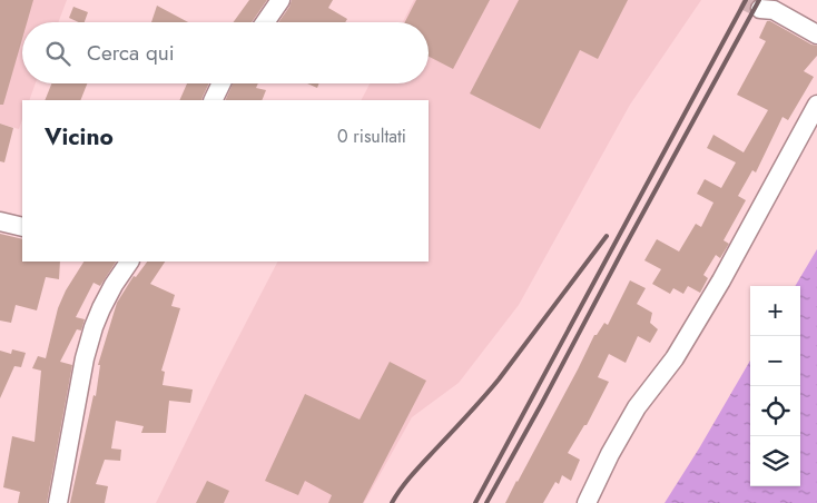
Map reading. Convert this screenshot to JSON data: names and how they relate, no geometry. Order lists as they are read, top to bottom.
{
  "page": {
    "search": "Cerca qui",
    "heading": ["Vicino", "0 risultati"],
    "map_buttons": ["+", "−"]
  }
}
